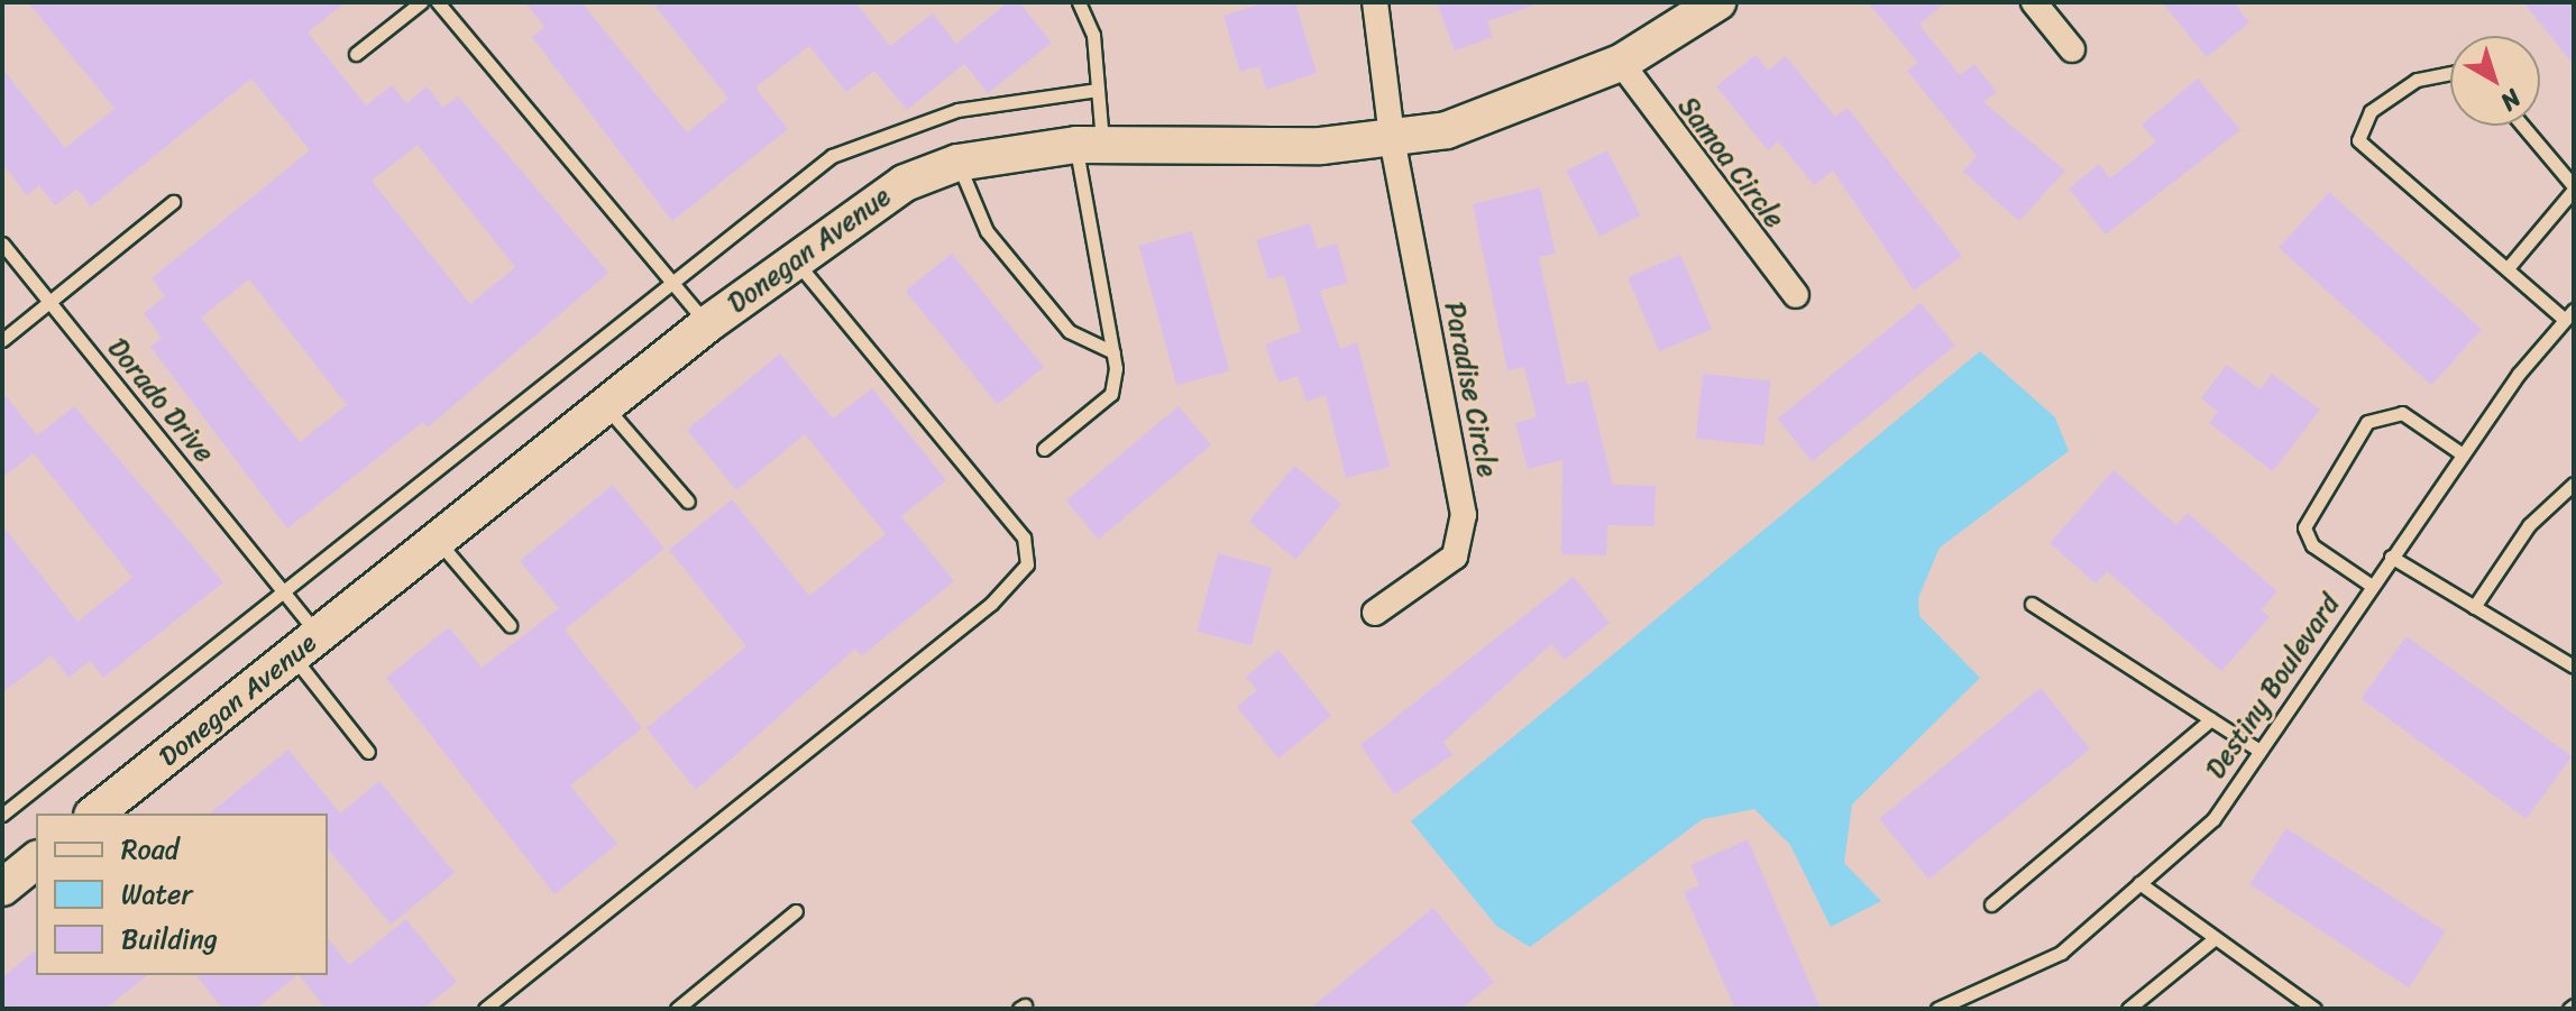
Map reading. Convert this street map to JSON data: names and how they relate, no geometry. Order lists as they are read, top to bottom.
{
  "streets": {
    "street": ["Samoa Circle", "Donegan Avenue", "Paradise Circle"],
    "lane": ["Dorado Drive", "Destiny Boulevard"]
  },
  "crossings": [
    ["Samoa Circle", "Donegan Avenue"],
    ["Donegan Avenue", "Paradise Circle"],
    ["Donegan Avenue", "Dorado Drive"]
  ],
  "legend": ["Road", "Water", "Building"],
  "north": "bottom right"
}
